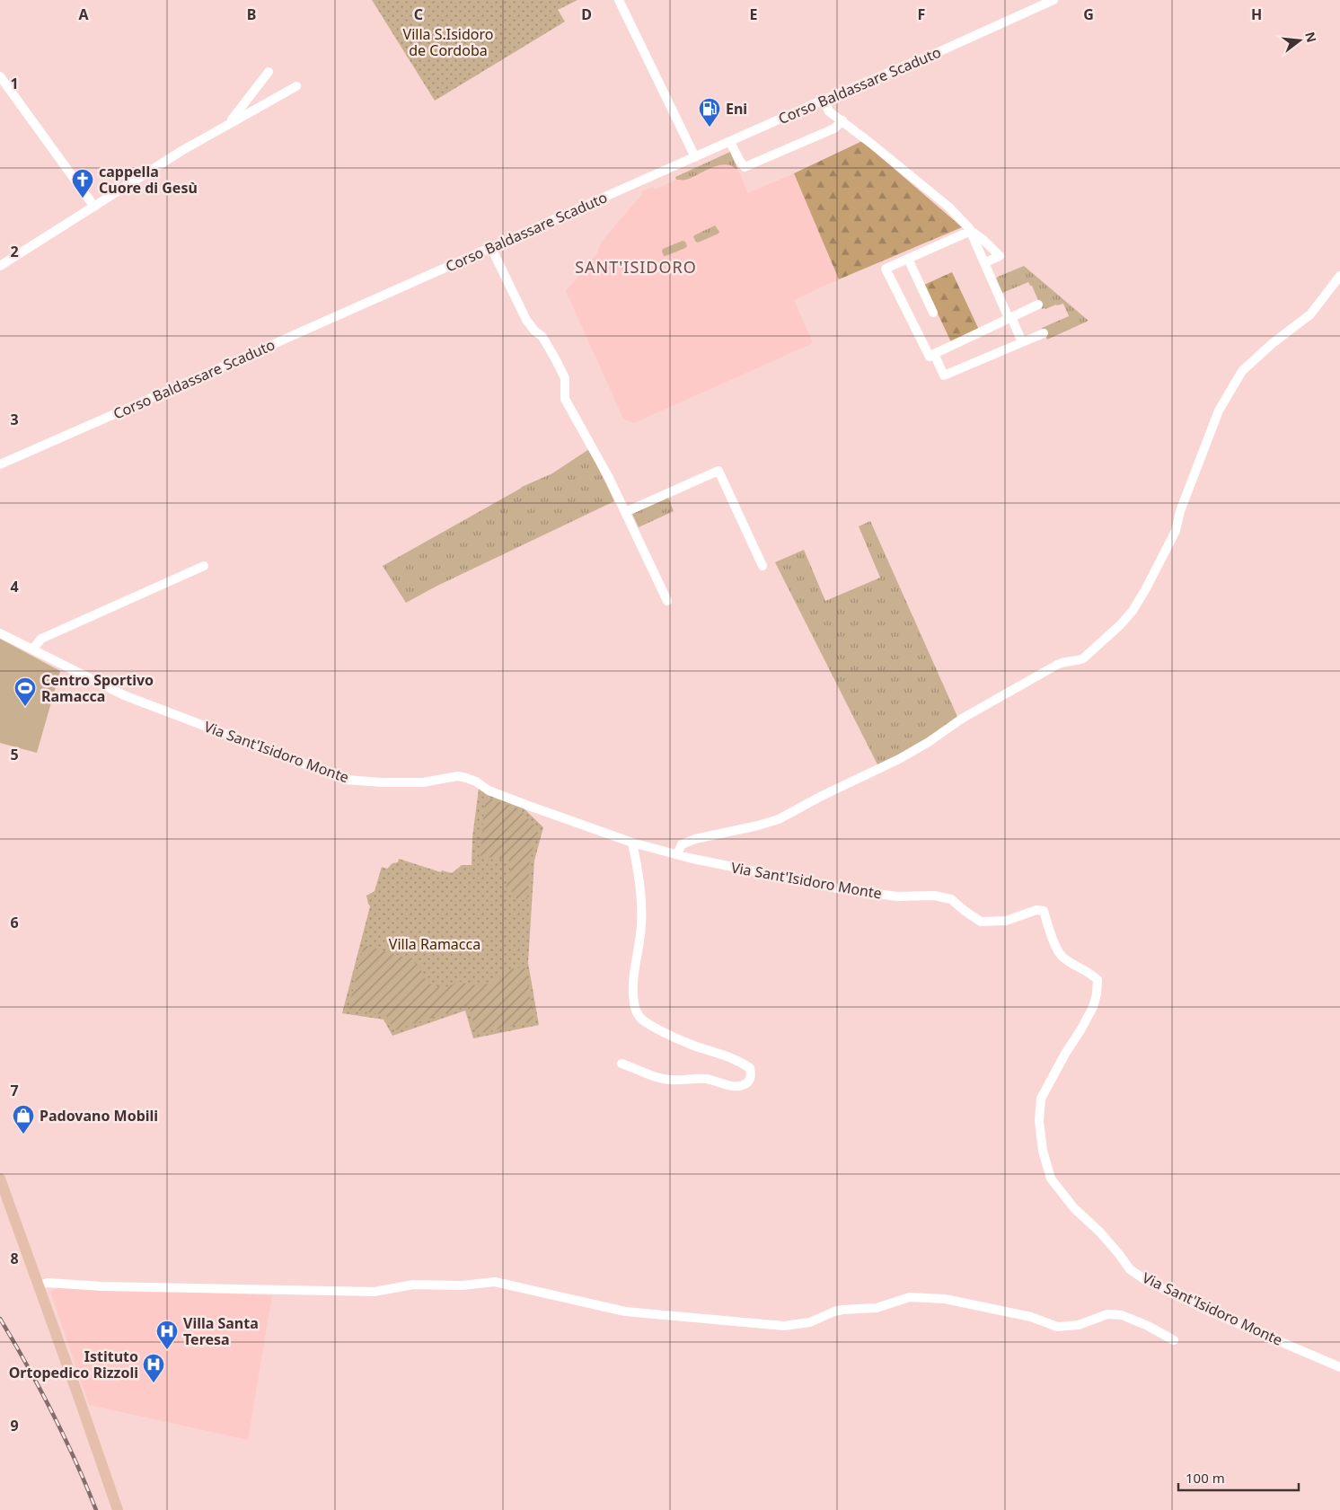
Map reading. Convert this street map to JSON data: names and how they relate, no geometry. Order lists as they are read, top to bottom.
{
  "streets": {
    "street": ["Corso Baldassare Scaduto", "Via Sant'Isidoro Monte"]
  },
  "districts": ["SANT'ISIDORO"],
  "parks": ["Villa S.Isidoro de Cordoba", "Villa Ramacca"],
  "places": {
    "fuel station": ["Eni"],
    "church": ["cappella Cuore di Gesù"],
    "sports": ["Centro Sportivo Ramacca"],
    "shop": ["Padovano Mobili"],
    "hospital": ["Villa Santa Teresa", "Istituto Ortopedico Rizzoli"]
  },
  "scale_bar": "100 m",
  "north": "right",
  "grid": {
    "columns": [
      "A",
      "B",
      "C",
      "D",
      "E",
      "F",
      "G",
      "H"
    ],
    "rows": [
      "1",
      "2",
      "3",
      "4",
      "5",
      "6",
      "7",
      "8",
      "9"
    ]
  }
}
